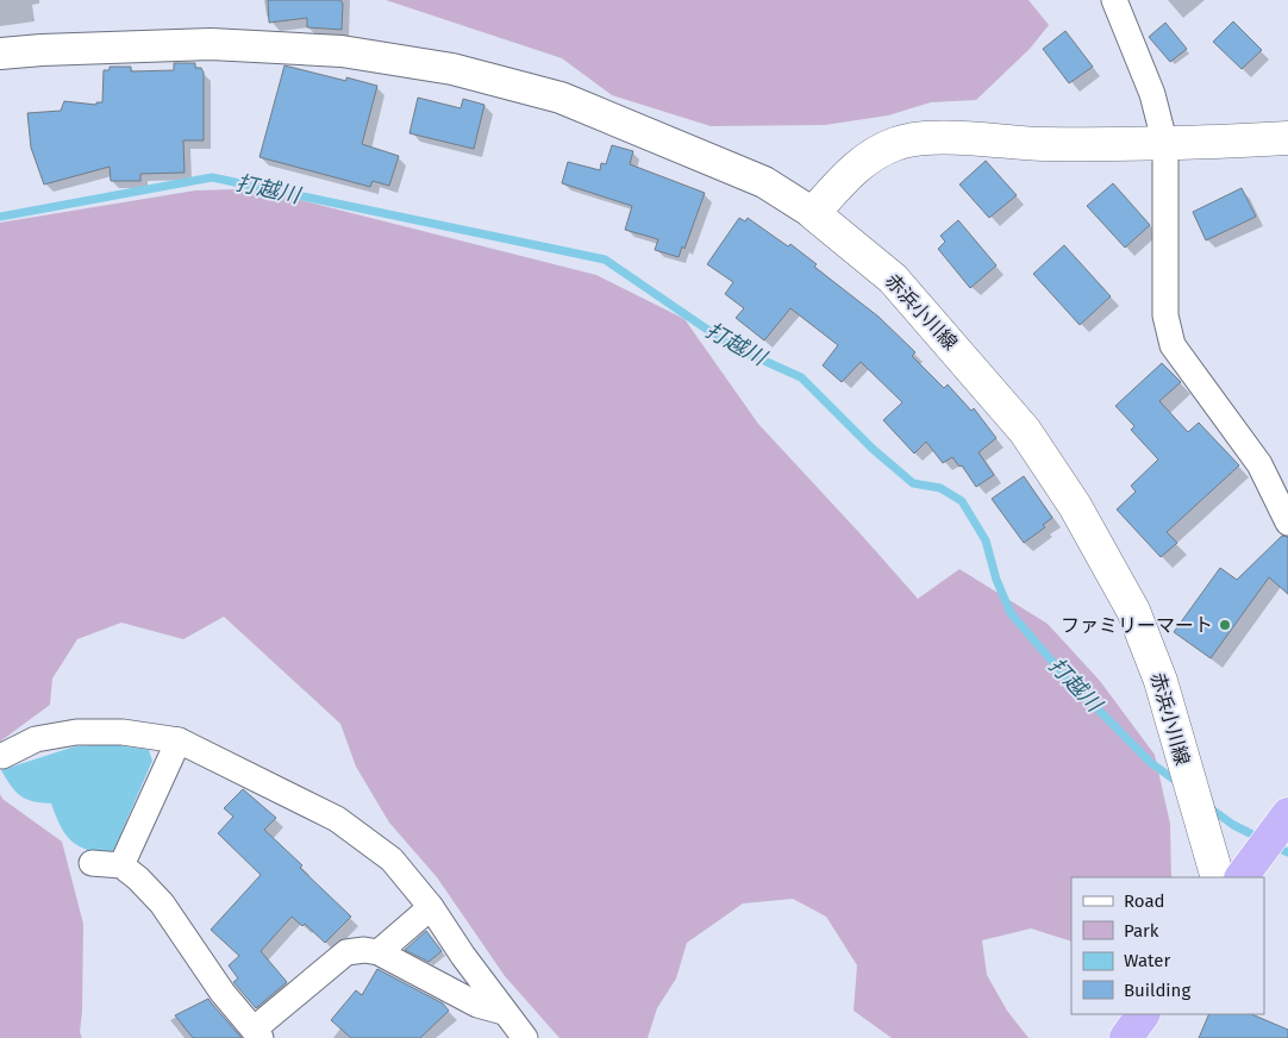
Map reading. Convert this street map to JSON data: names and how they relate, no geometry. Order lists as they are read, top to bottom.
{
  "streets": {
    "main road": ["赤浜小川線"]
  },
  "water": ["打越川"],
  "places": ["ファミリーマート"],
  "legend": [
    "Road",
    "Park",
    "Water",
    "Building"
  ]
}
